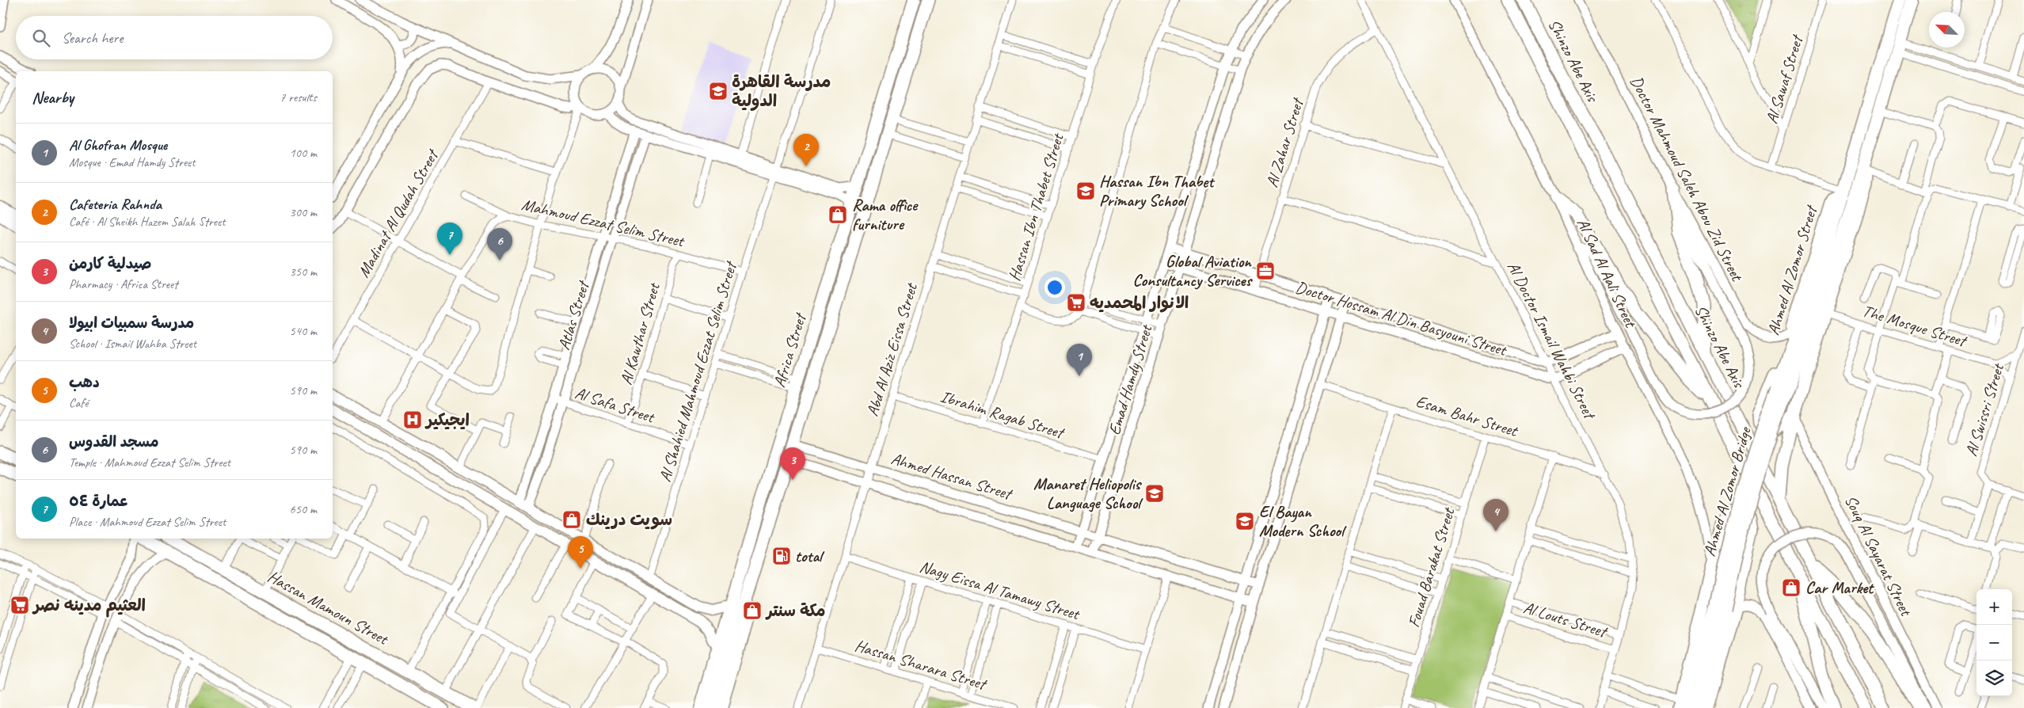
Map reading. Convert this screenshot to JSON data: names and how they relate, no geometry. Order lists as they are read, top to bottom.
{
  "streets": {
    "main road": [
      "Shinzo Abe Axis",
      "Ahmed Al Zomor Street",
      "Africa Street",
      "Ahmed Al Zomor Bridge",
      "Hassan Mamoun Street"
    ],
    "street": [
      "Al Sawaf Street",
      "Al Zahar Street",
      "Doctor Mahmoud Saleh Abou Zid Street",
      "Hassan Ibn Thabet Street",
      "Madinat Al Qudah Street",
      "Mahmoud Ezzat Selim Street",
      "Al Sad Al Aali Street",
      "Atlas Street",
      "Doctor Hossam Al Din Basyouni Street",
      "The Mosque Street",
      "Al Kawthar Street",
      "Al Doctor Ismail Wahbi Street",
      "Abd Al Aziz Eissa Street",
      "Al Shahied Mahmoud Ezzat Selim Street",
      "Emad Hamdy Street",
      "Al Safa Street",
      "Al Swissri Street",
      "Ibrahim Ragab Street",
      "Esam Bahr Street",
      "Ahmed Hassan Street",
      "Souq Al Sayarat Street",
      "Fouad Barakat Street",
      "Nagy Eissa Al Tamawy Street",
      "Al Louts Street",
      "Hassan Sharara Street"
    ]
  },
  "crossings": [
    ["Al Zahar Street", "Doctor Hossam Al Din Basyouni Street"],
    ["Al Zahar Street", "Al Doctor Ismail Wahbi Street"],
    ["Doctor Mahmoud Saleh Abou Zid Street", "Ahmed Al Zomor Street"],
    ["Hassan Ibn Thabet Street", "Ibrahim Ragab Street"],
    ["Mahmoud Ezzat Selim Street", "Atlas Street"],
    ["Mahmoud Ezzat Selim Street", "Al Kawthar Street"],
    ["Mahmoud Ezzat Selim Street", "Al Shahied Mahmoud Ezzat Selim Street"],
    ["Ahmed Al Zomor Street", "Souq Al Sayarat Street"],
    ["Atlas Street", "Al Safa Street"],
    ["Doctor Hossam Al Din Basyouni Street", "Al Doctor Ismail Wahbi Street"],
    ["Doctor Hossam Al Din Basyouni Street", "Emad Hamdy Street"],
    ["The Mosque Street", "Al Swissri Street"],
    ["Al Kawthar Street", "Al Safa Street"],
    ["Al Doctor Ismail Wahbi Street", "Esam Bahr Street"],
    ["Al Doctor Ismail Wahbi Street", "Al Louts Street"],
    ["Abd Al Aziz Eissa Street", "Ibrahim Ragab Street"],
    ["Abd Al Aziz Eissa Street", "Ahmed Hassan Street"],
    ["Abd Al Aziz Eissa Street", "Nagy Eissa Al Tamawy Street"],
    ["Abd Al Aziz Eissa Street", "Hassan Sharara Street"],
    ["Africa Street", "Ahmed Hassan Street"],
    ["Al Shahied Mahmoud Ezzat Selim Street", "Al Safa Street"],
    ["Emad Hamdy Street", "Ibrahim Ragab Street"],
    ["Emad Hamdy Street", "Ahmed Hassan Street"],
    ["Esam Bahr Street", "Fouad Barakat Street"]
  ],
  "places": {
    "school or university": [
      "مدرسة القاهرة الدولية",
      "Hassan Ibn Thabet Primary School",
      "Manaret Heliopolis Language School",
      "El Bayan Modern School"
    ],
    "shop": [
      "Rama office furniture",
      "سويت درينك",
      "Car Market",
      "مكة سنتر"
    ],
    "office": ["Global Aviation Consultancy Services"],
    "supermarket": ["الانوار المحمديه", "العثيم مدينه نصر"],
    "hospital": ["ايجيكير"],
    "fuel station": ["total"]
  },
  "north": "top left",
  "page": {
    "search": "Search here",
    "heading": ["Nearby", "7 results"],
    "list": [
      {
        "mark": "1",
        "name": "Al Ghofran Mosque",
        "note": "Mosque · Emad Hamdy Street",
        "value": "100 m"
      },
      {
        "mark": "2",
        "name": "Cafeteria Rahnda",
        "note": "Café · Al Sheikh Hazem Salah Street",
        "value": "300 m"
      },
      {
        "mark": "3",
        "name": "صيدلية كارمن",
        "note": "Pharmacy · Africa Street",
        "value": "350 m"
      },
      {
        "mark": "4",
        "name": "مدرسة سمبيات ابيولا",
        "note": "School · Ismail Wahba Street",
        "value": "540 m"
      },
      {
        "mark": "5",
        "name": "دهب",
        "note": "Café",
        "value": "590 m"
      },
      {
        "mark": "6",
        "name": "مسجد القدوس",
        "note": "Temple · Mahmoud Ezzat Selim Street",
        "value": "590 m"
      },
      {
        "mark": "7",
        "name": "عمارة ٥٤",
        "note": "Place · Mahmoud Ezzat Selim Street",
        "value": "650 m"
      }
    ],
    "pins": [
      "2",
      "7",
      "6",
      "1",
      "3",
      "4",
      "5"
    ],
    "map_buttons": ["+", "−"]
  }
}
